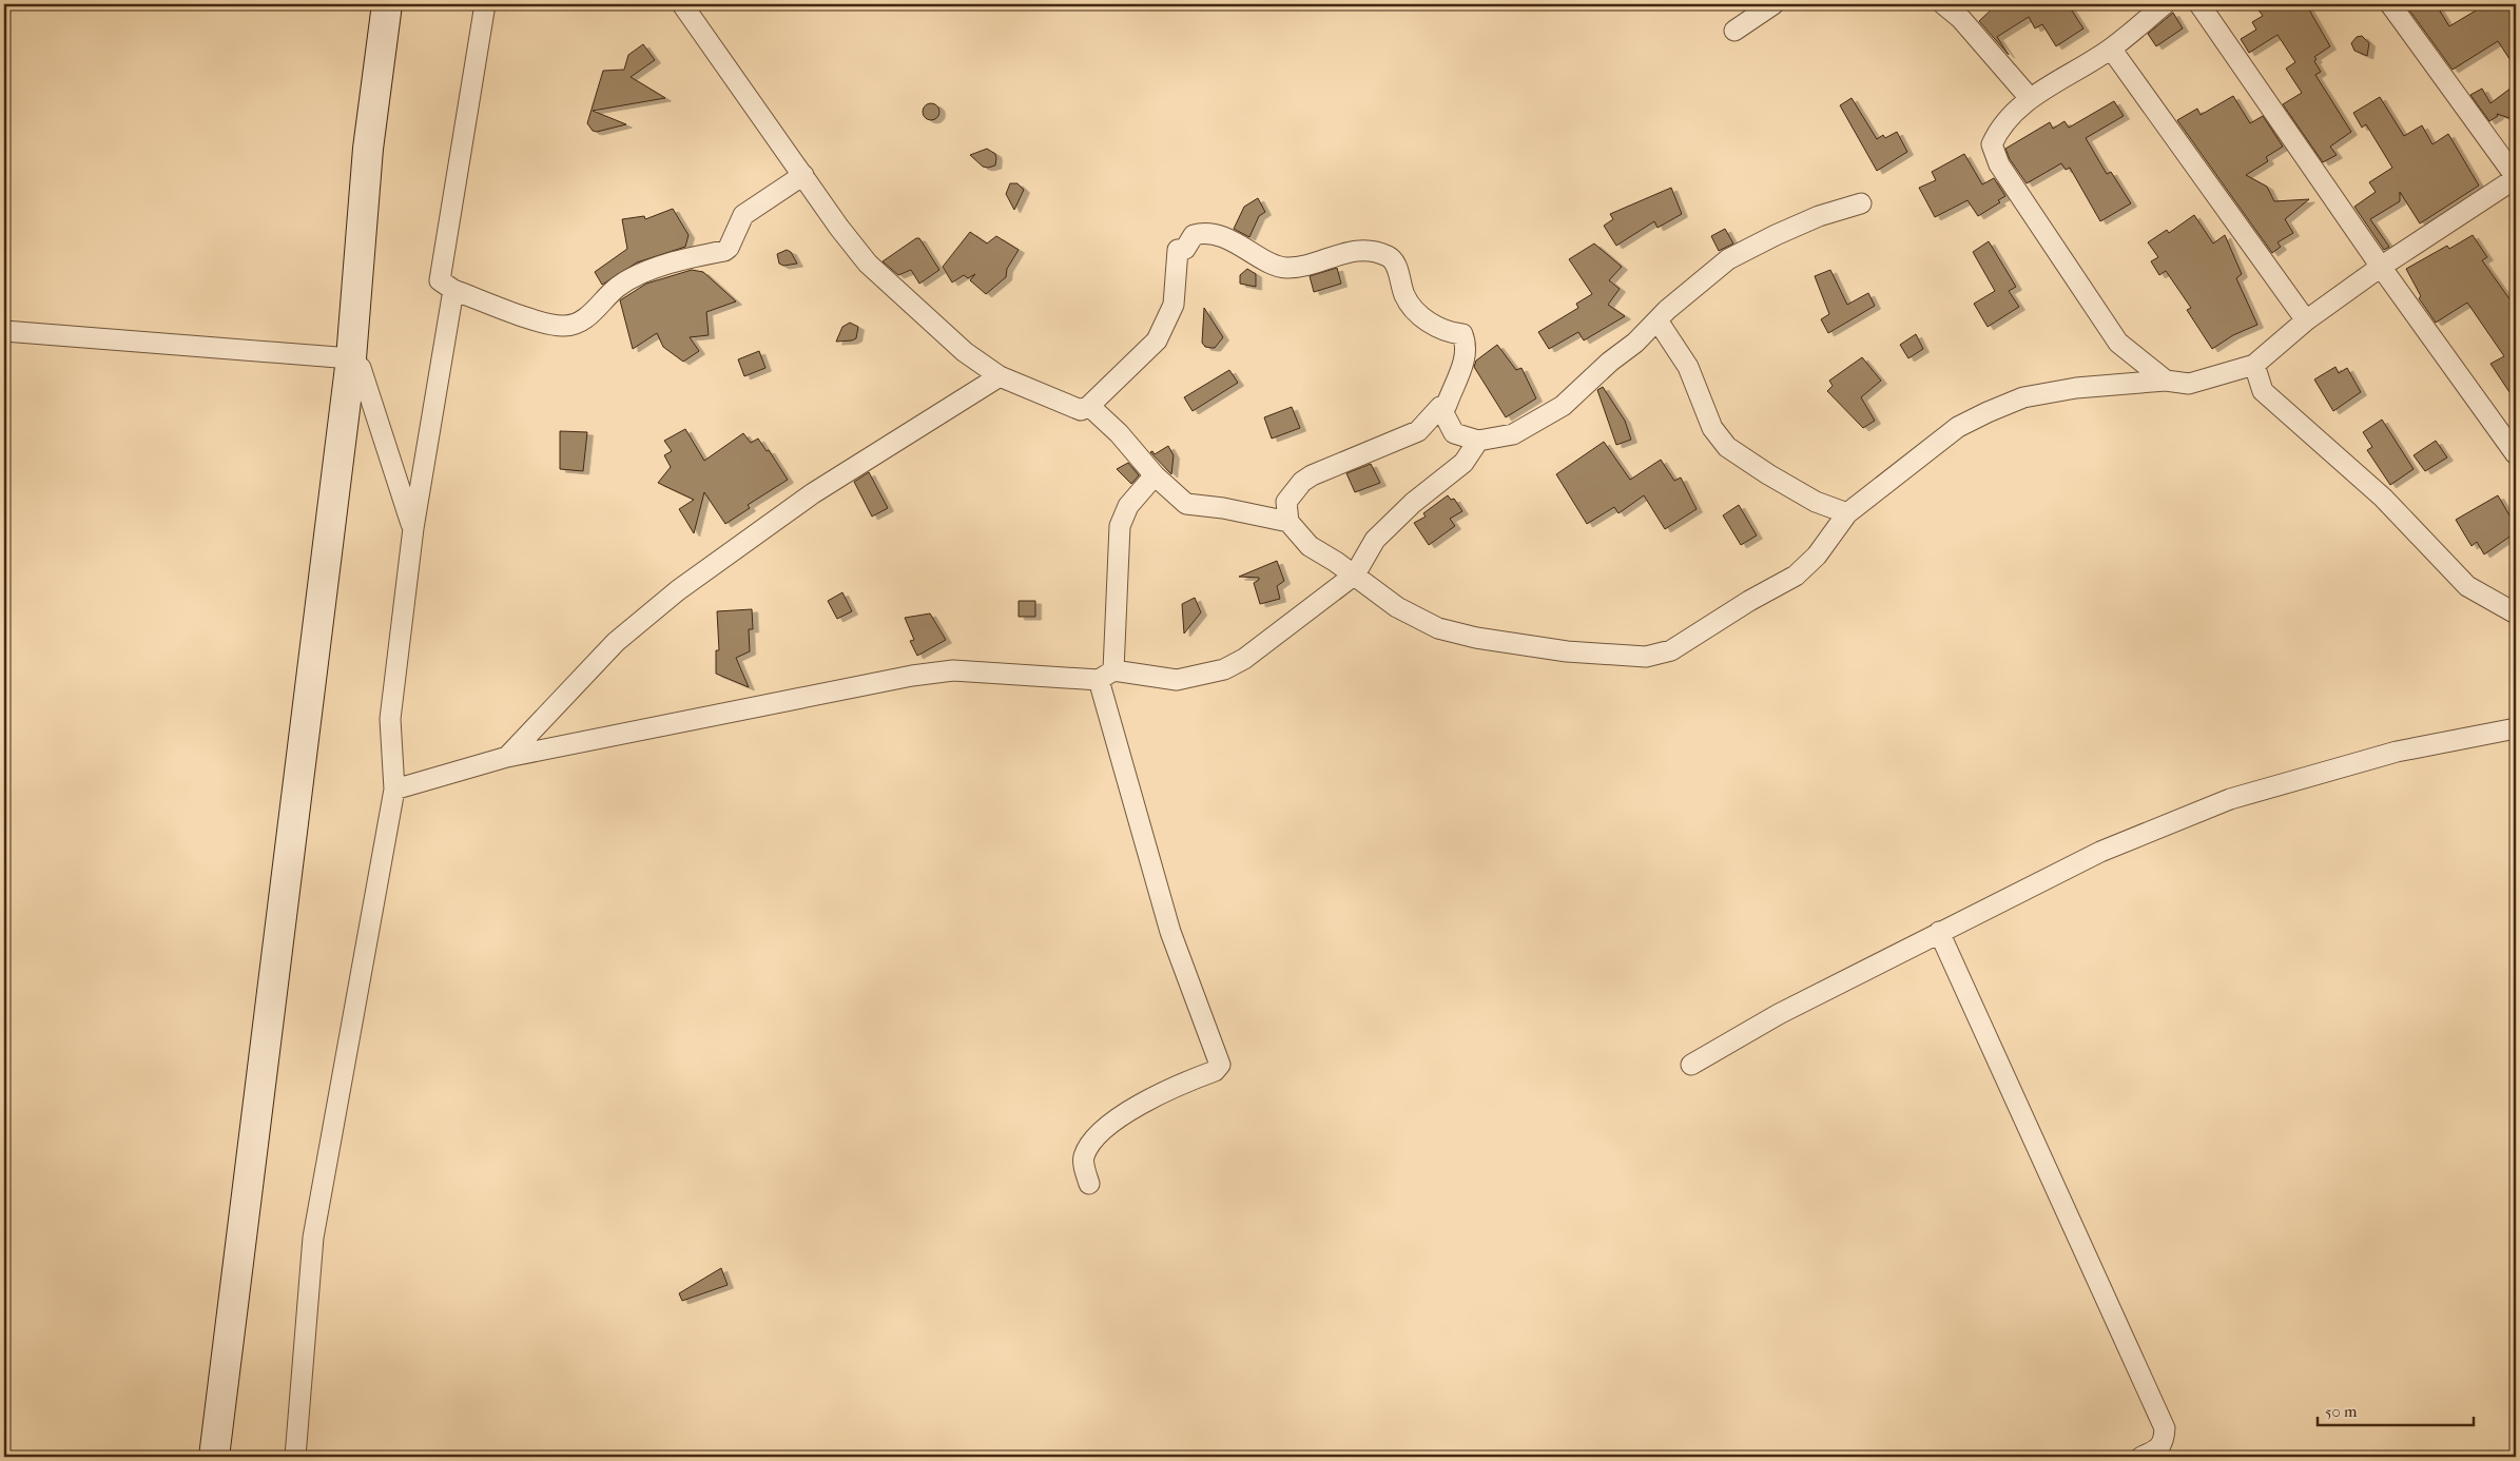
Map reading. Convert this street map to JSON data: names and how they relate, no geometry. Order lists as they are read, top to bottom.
{
  "scale_bar": "50 m"
}
